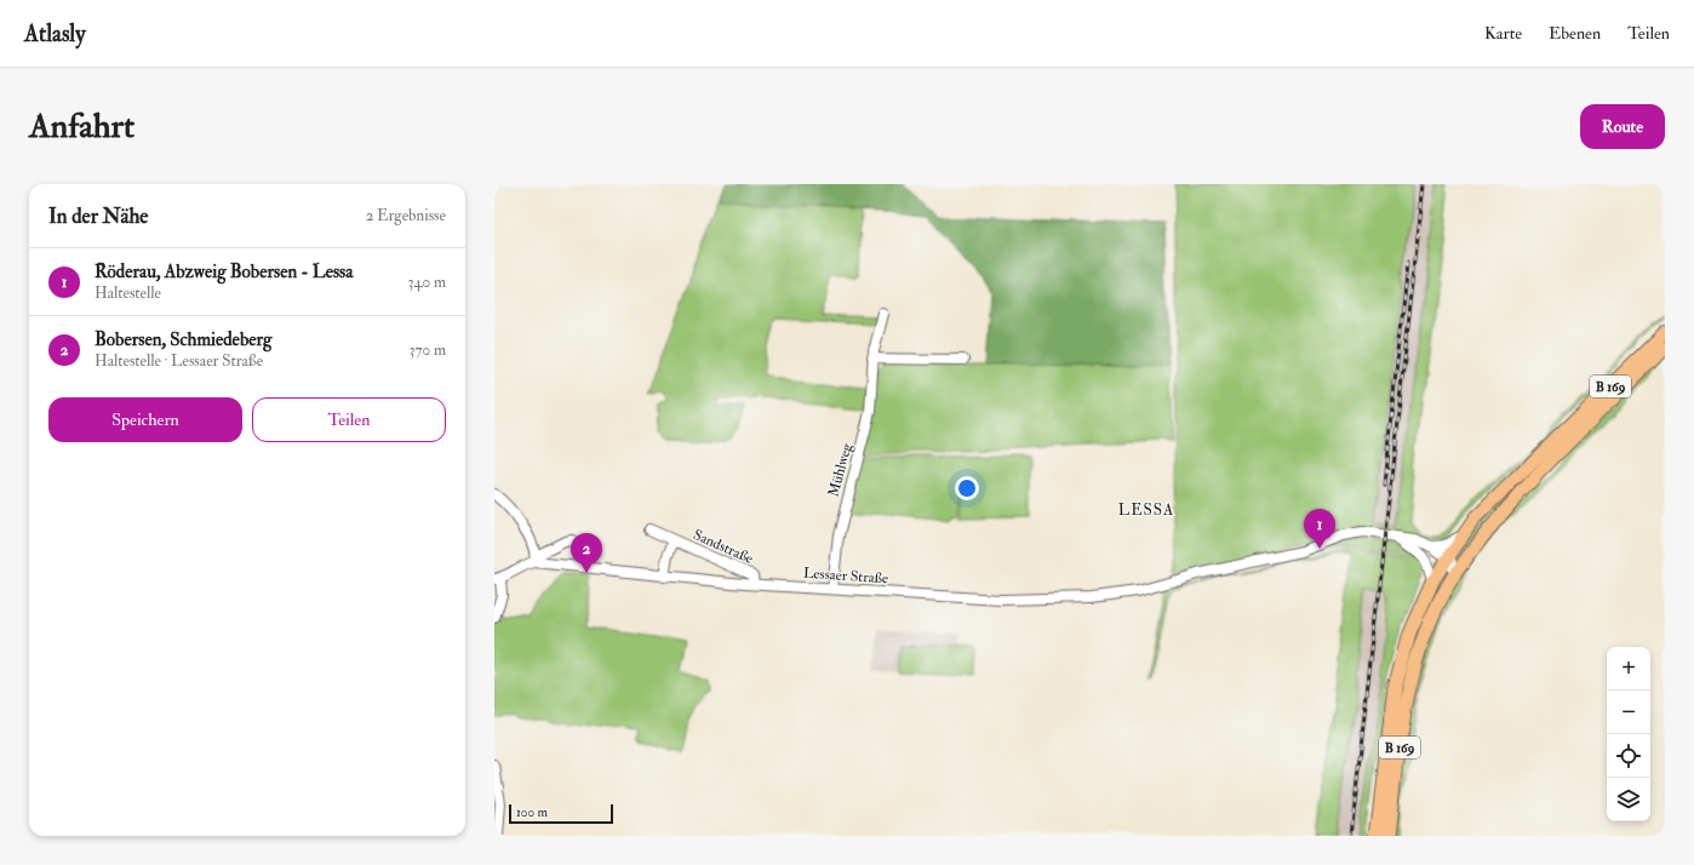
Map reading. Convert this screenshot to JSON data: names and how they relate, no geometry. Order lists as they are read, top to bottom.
{
  "streets": {
    "highway": ["B 169"],
    "street": ["Mühlweg", "Sandstraße", "Lessaer Straße"]
  },
  "crossings": [
    ["Mühlweg", "Lessaer Straße"],
    ["Sandstraße", "Lessaer Straße"]
  ],
  "districts": ["LESSA"],
  "scale_bar": "100 m",
  "page": {
    "header": "Atlasly",
    "nav": ["Karte", "Ebenen", "Teilen"],
    "buttons": [
      "Route",
      ["Speichern", "Teilen"]
    ],
    "title": "Anfahrt",
    "heading": ["In der Nähe", "2 Ergebnisse"],
    "list": [
      {
        "mark": "1",
        "name": "Röderau, Abzweig Bobersen - Lessa",
        "note": "Haltestelle",
        "value": "340 m"
      },
      {
        "mark": "2",
        "name": "Bobersen, Schmiedeberg",
        "note": "Haltestelle · Lessaer Straße",
        "value": "370 m"
      }
    ],
    "pins": ["1", "2"],
    "map_buttons": ["+", "−"],
    "scale": "100 m"
  }
}
